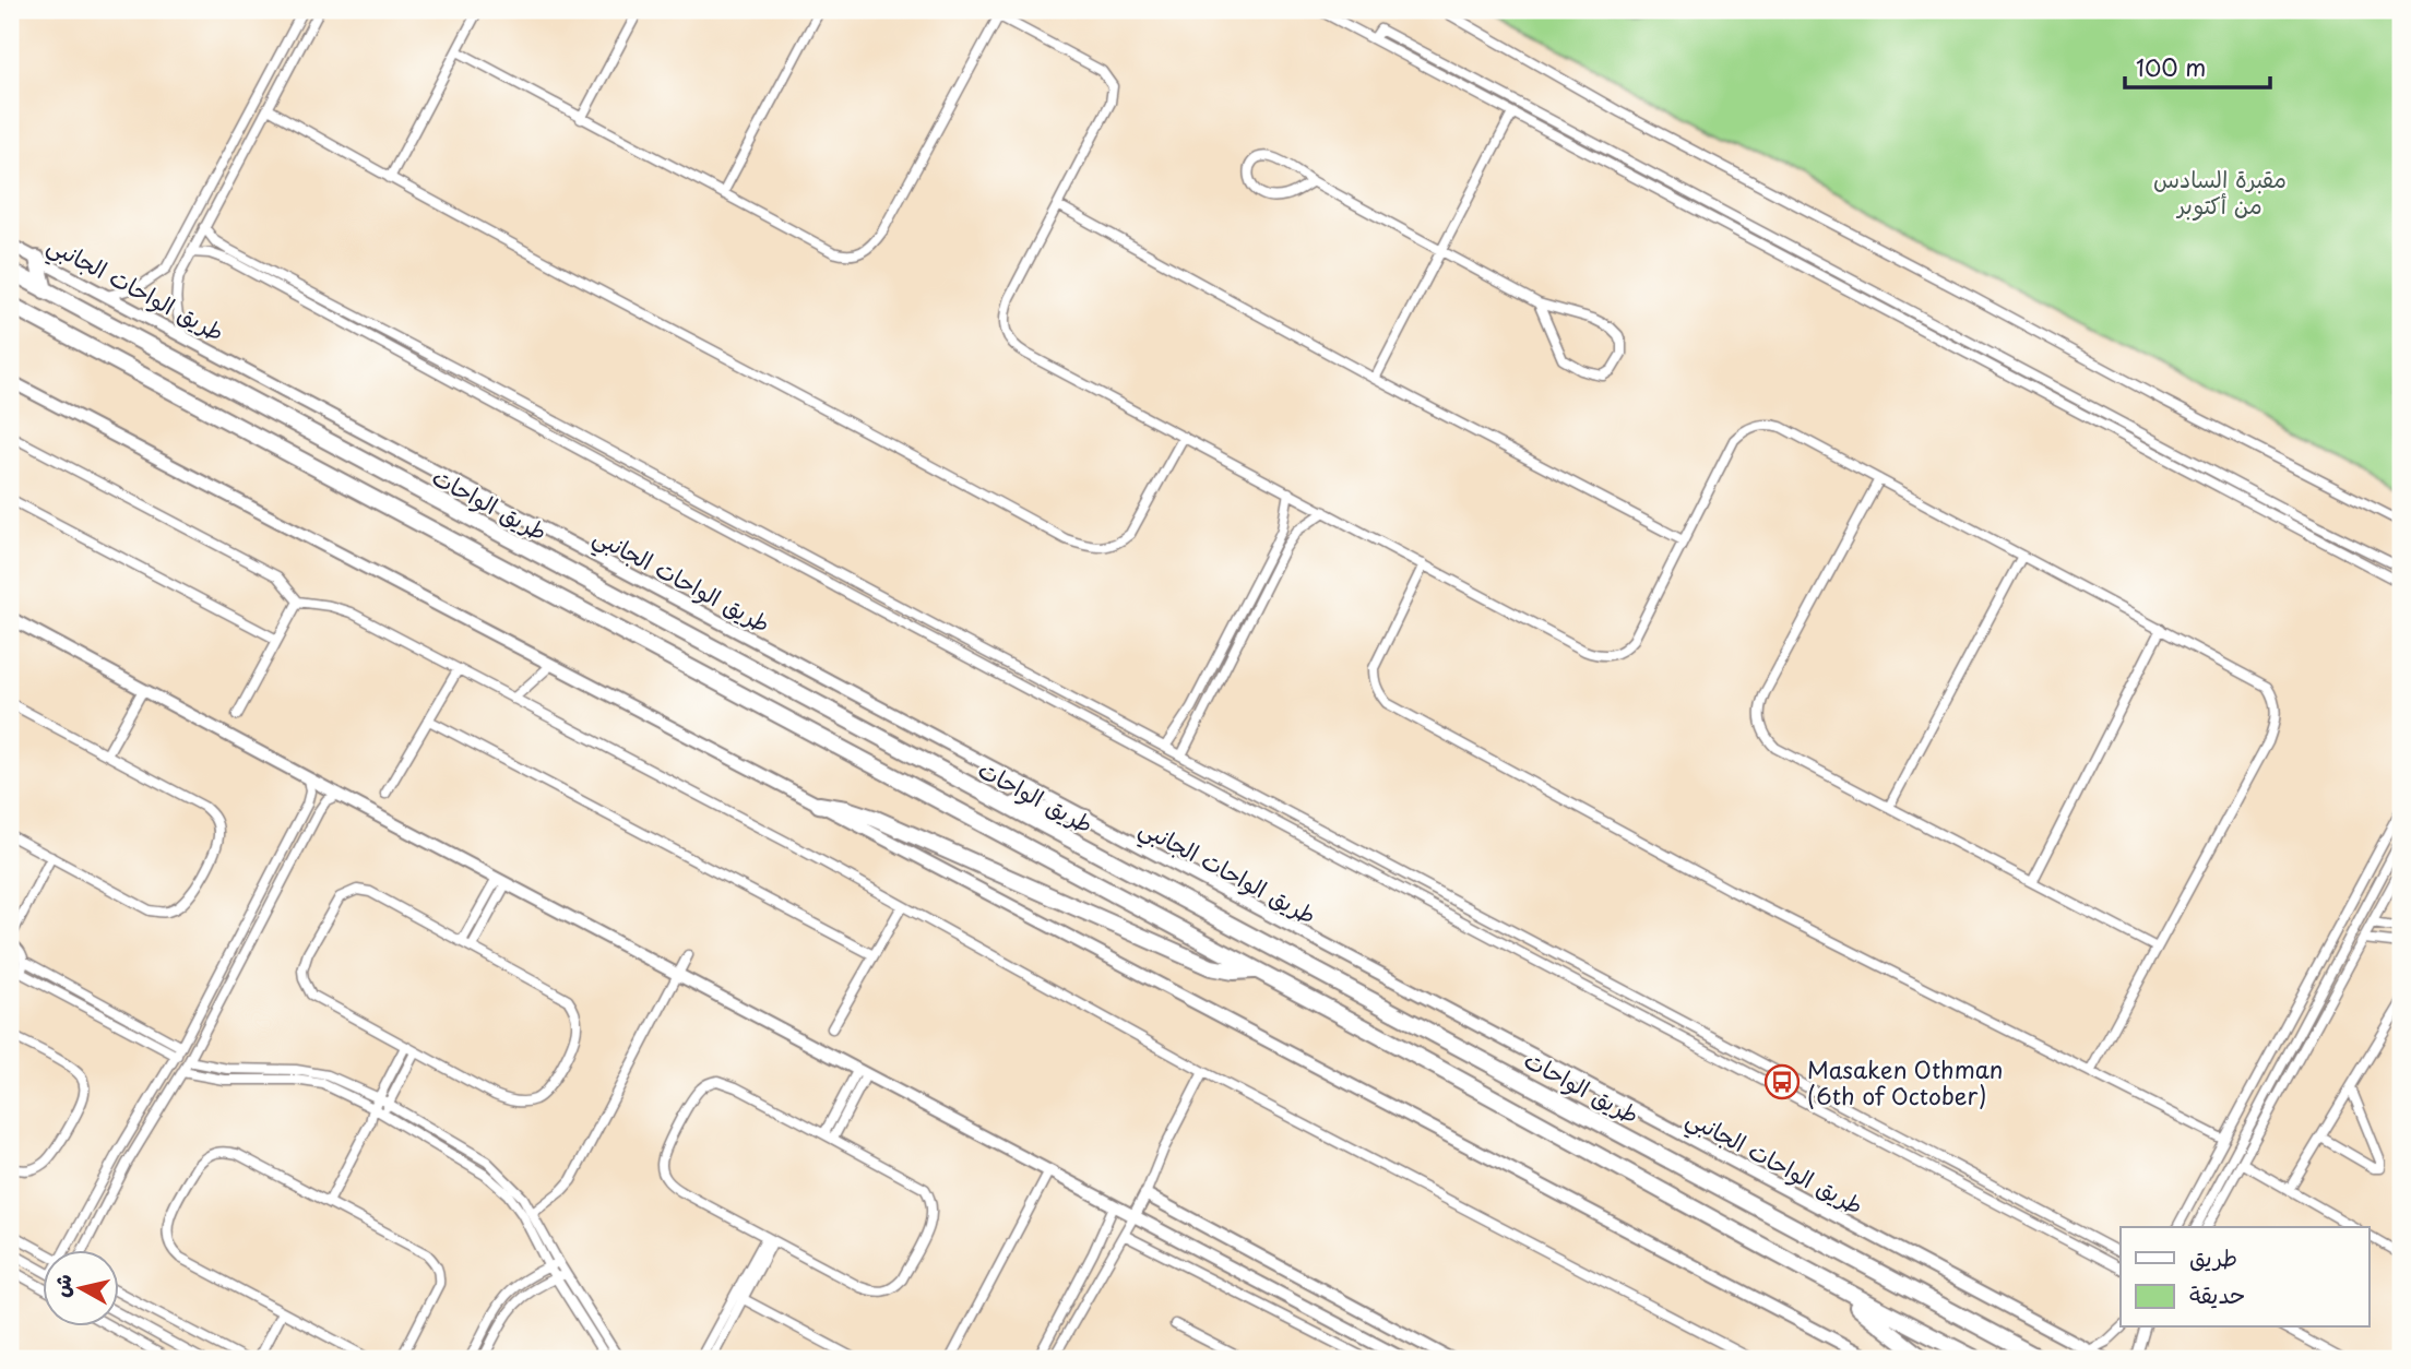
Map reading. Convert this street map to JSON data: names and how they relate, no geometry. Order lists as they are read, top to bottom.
{
  "streets": {
    "highway": ["طريق الواحات"],
    "street": ["طريق الواحات الجانبي"]
  },
  "parks": ["مقبرة السادس من أكتوبر"],
  "places": {
    "bus stop": ["Masaken Othman (6th of October)"]
  },
  "legend": ["طريق", "حديقة"],
  "scale_bar": "100 m",
  "north": "left"
}
